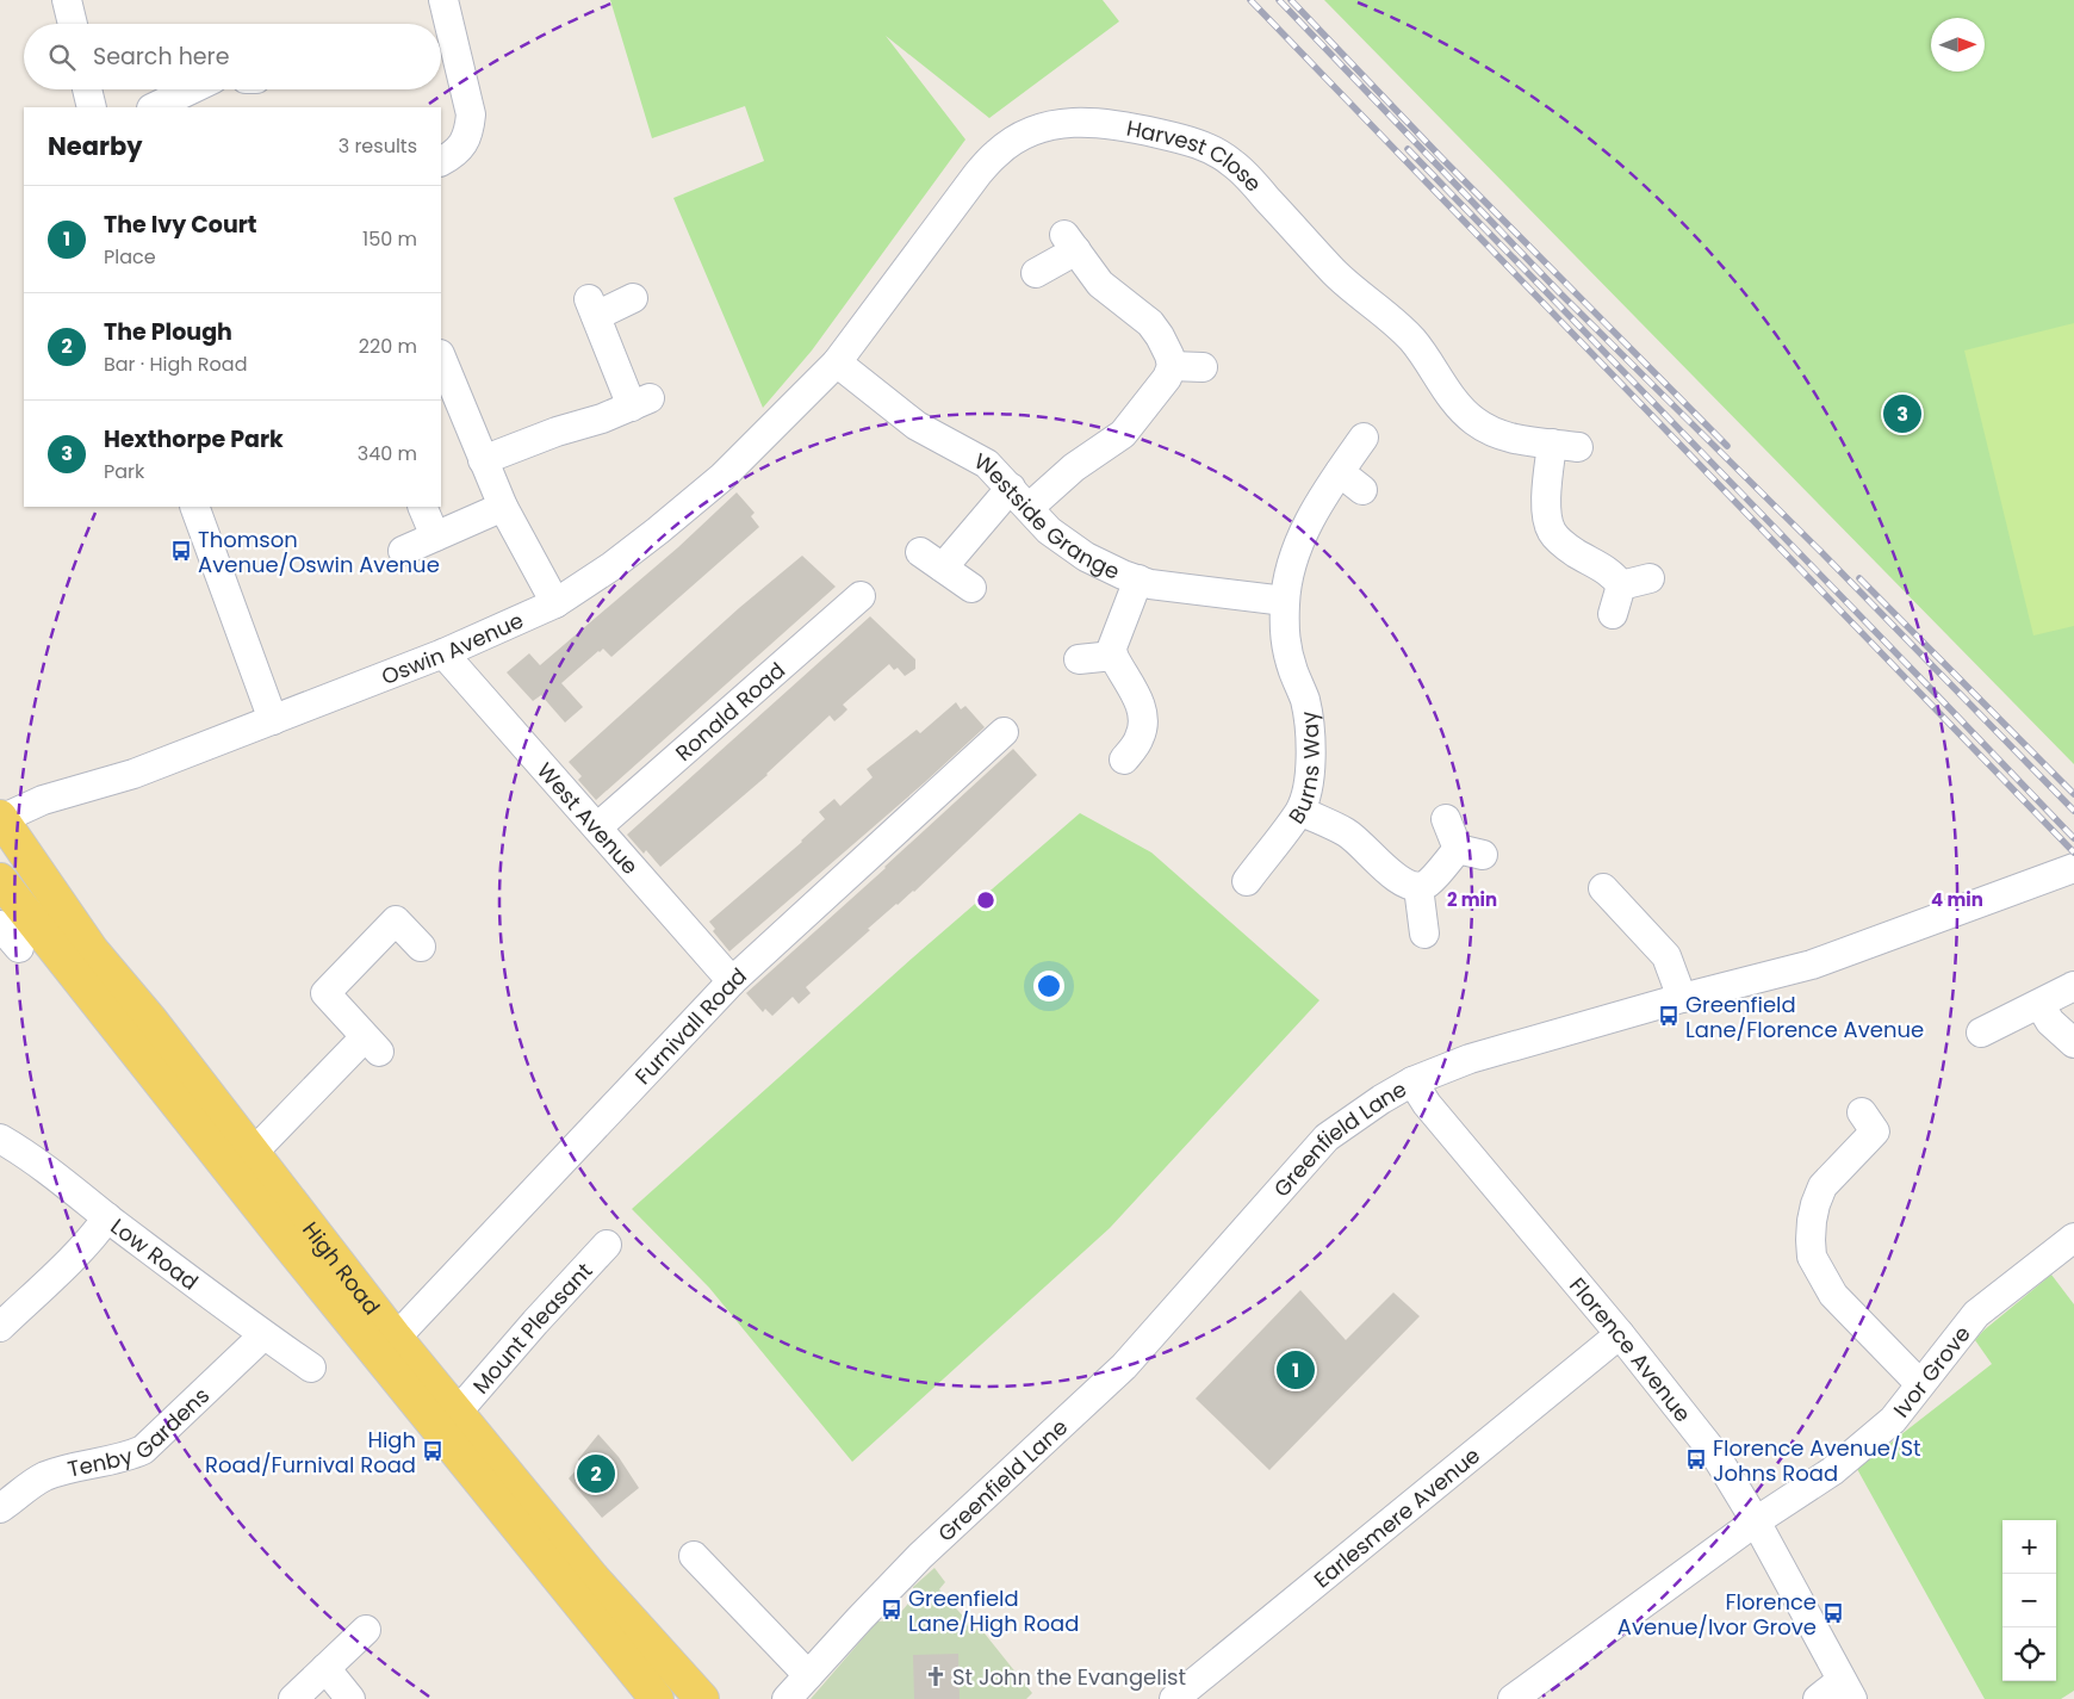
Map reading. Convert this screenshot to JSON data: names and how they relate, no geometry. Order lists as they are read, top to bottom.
{
  "streets": {
    "main road": ["High Road"],
    "street": [
      "Harvest Close",
      "Westside Grange",
      "Oswin Avenue",
      "Ronald Road",
      "Burns Way",
      "West Avenue",
      "Furnivall Road",
      "Greenfield Lane",
      "Low Road",
      "Mount Pleasant",
      "Florence Avenue",
      "Ivor Grove",
      "Tenby Gardens",
      "Earlesmere Avenue"
    ]
  },
  "crossings": [
    ["Harvest Close", "Westside Grange"],
    ["Harvest Close", "Oswin Avenue"],
    ["Westside Grange", "Oswin Avenue"],
    ["Westside Grange", "Burns Way"],
    ["Oswin Avenue", "West Avenue"],
    ["Oswin Avenue", "High Road"],
    ["Ronald Road", "West Avenue"],
    ["West Avenue", "Furnivall Road"],
    ["Furnivall Road", "High Road"],
    ["Greenfield Lane", "Florence Avenue"],
    ["Low Road", "Tenby Gardens"],
    ["High Road", "Mount Pleasant"],
    ["Florence Avenue", "Ivor Grove"],
    ["Florence Avenue", "Earlesmere Avenue"]
  ],
  "places": {
    "bus stop": [
      "Thomson Avenue/Oswin Avenue",
      "Greenfield Lane/Florence Avenue",
      "High Road/Furnival Road",
      "Florence Avenue/St Johns Road",
      "Greenfield Lane/High Road",
      "Florence Avenue/Ivor Grove"
    ],
    "church": ["St John the Evangelist"]
  },
  "north": "right",
  "page": {
    "search": "Search here",
    "heading": ["Nearby", "3 results"],
    "list": [
      {
        "mark": "1",
        "name": "The Ivy Court",
        "note": "Place",
        "value": "150 m"
      },
      {
        "mark": "2",
        "name": "The Plough",
        "note": "Bar · High Road",
        "value": "220 m"
      },
      {
        "mark": "3",
        "name": "Hexthorpe Park",
        "note": "Park",
        "value": "340 m"
      }
    ],
    "pins": ["3", "1", "2"],
    "map_buttons": ["+", "−"]
  },
  "rings": ["2 min", "4 min"]
}
